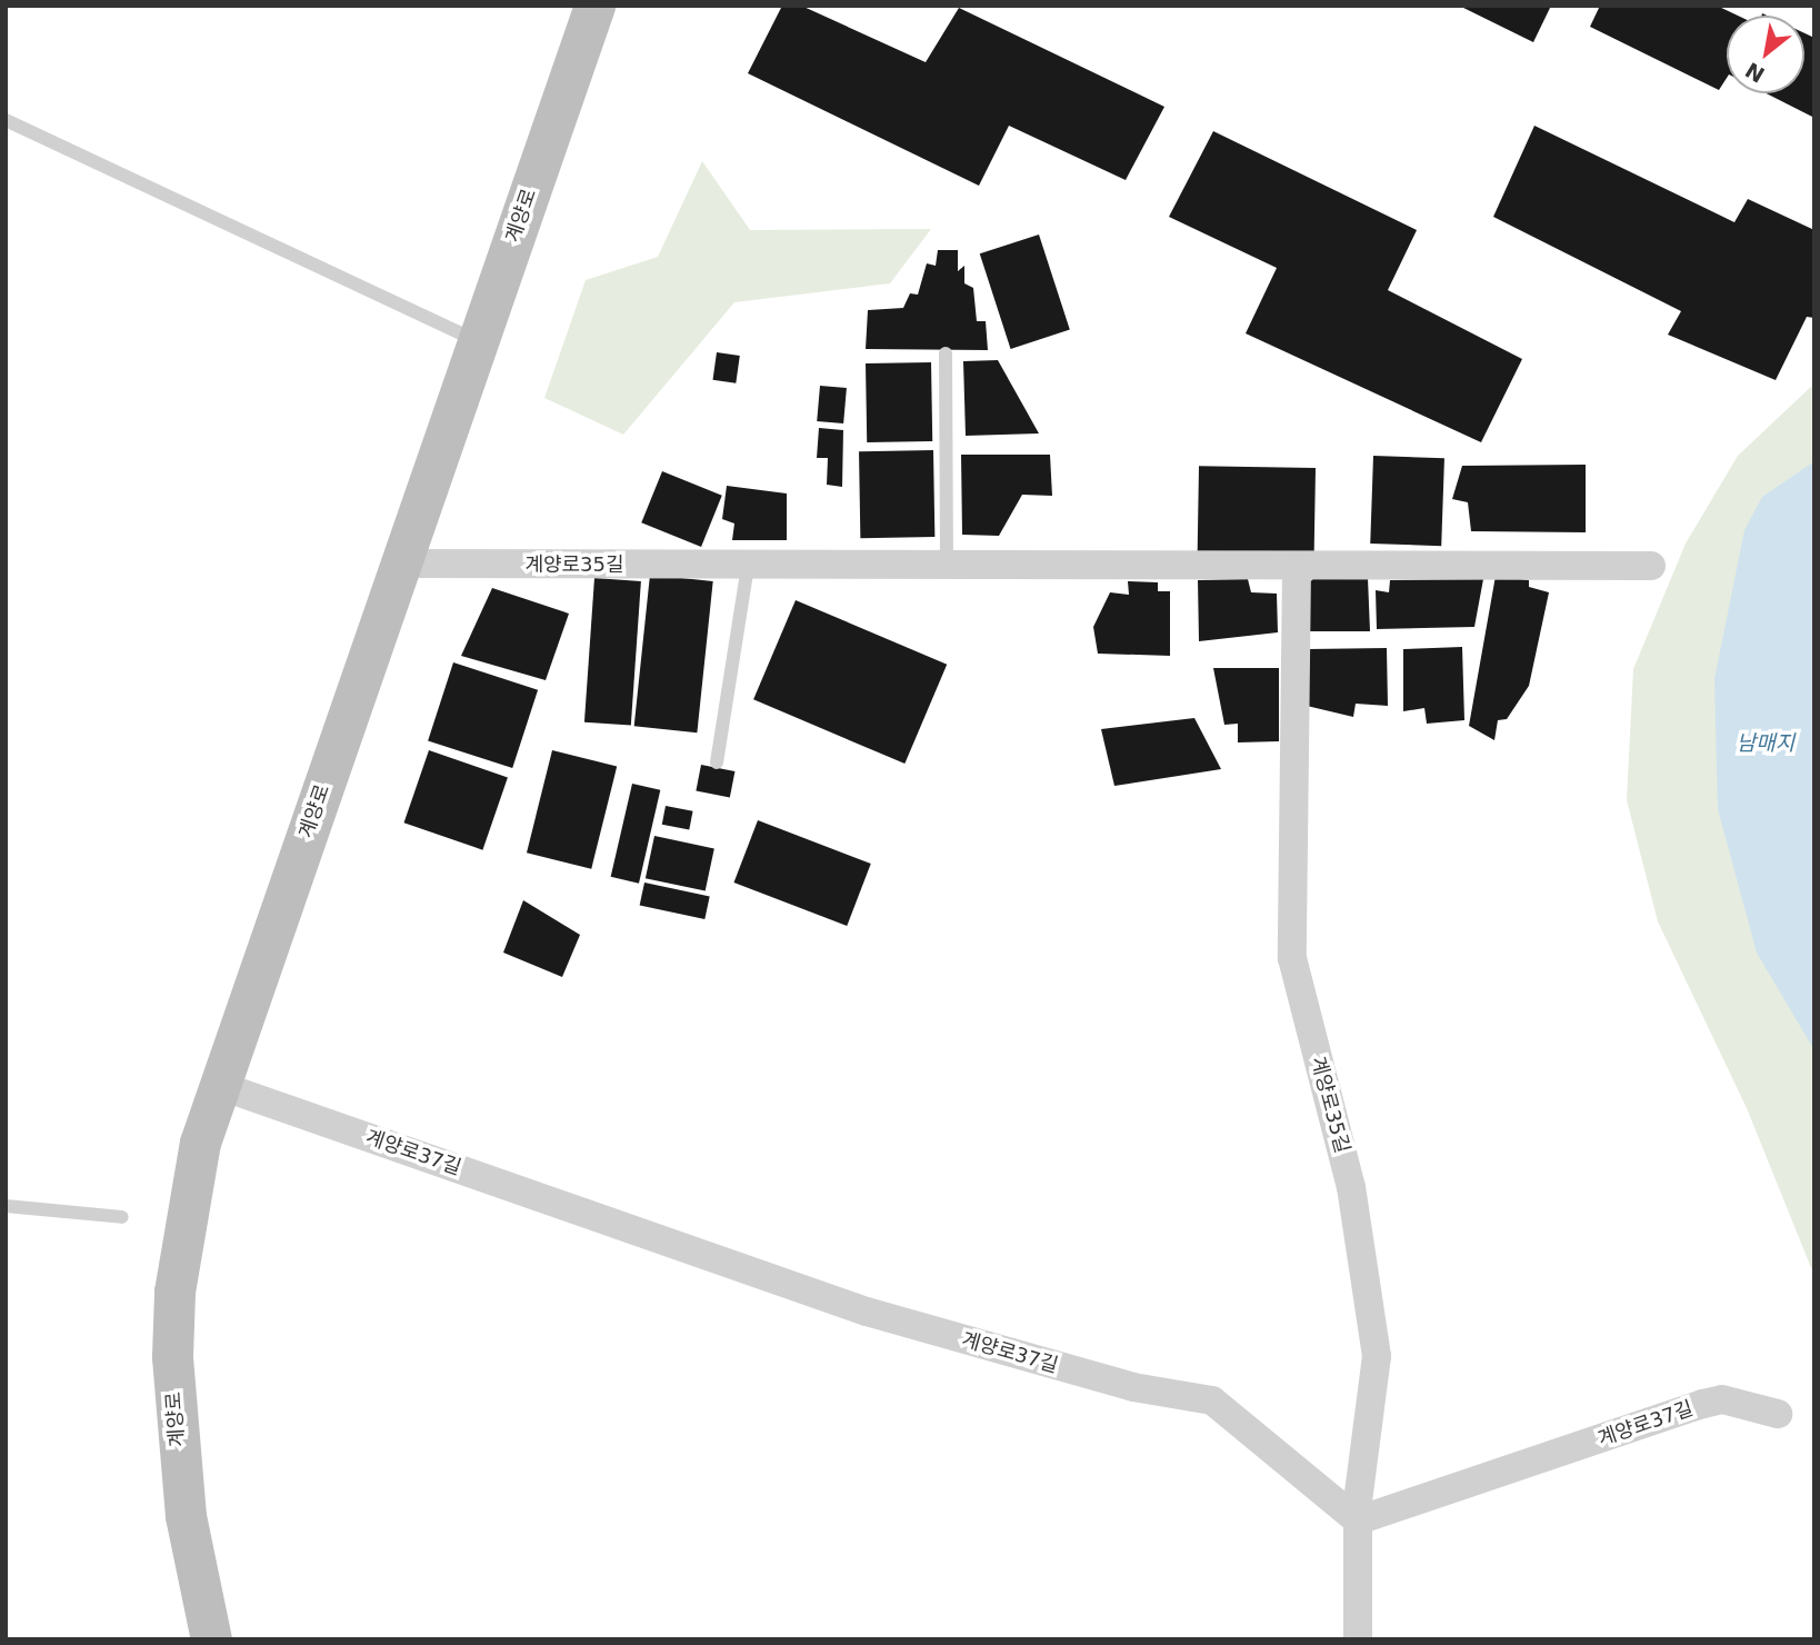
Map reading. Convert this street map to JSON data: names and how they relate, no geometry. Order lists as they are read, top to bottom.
{
  "streets": {
    "street": ["계양로", "계양로35길", "계양로37길"]
  },
  "crossings": [
    ["계양로", "계양로35길"],
    ["계양로", "계양로37길"],
    ["계양로35길", "계양로37길"]
  ],
  "water": ["남매지"],
  "north": "bottom left"
}
